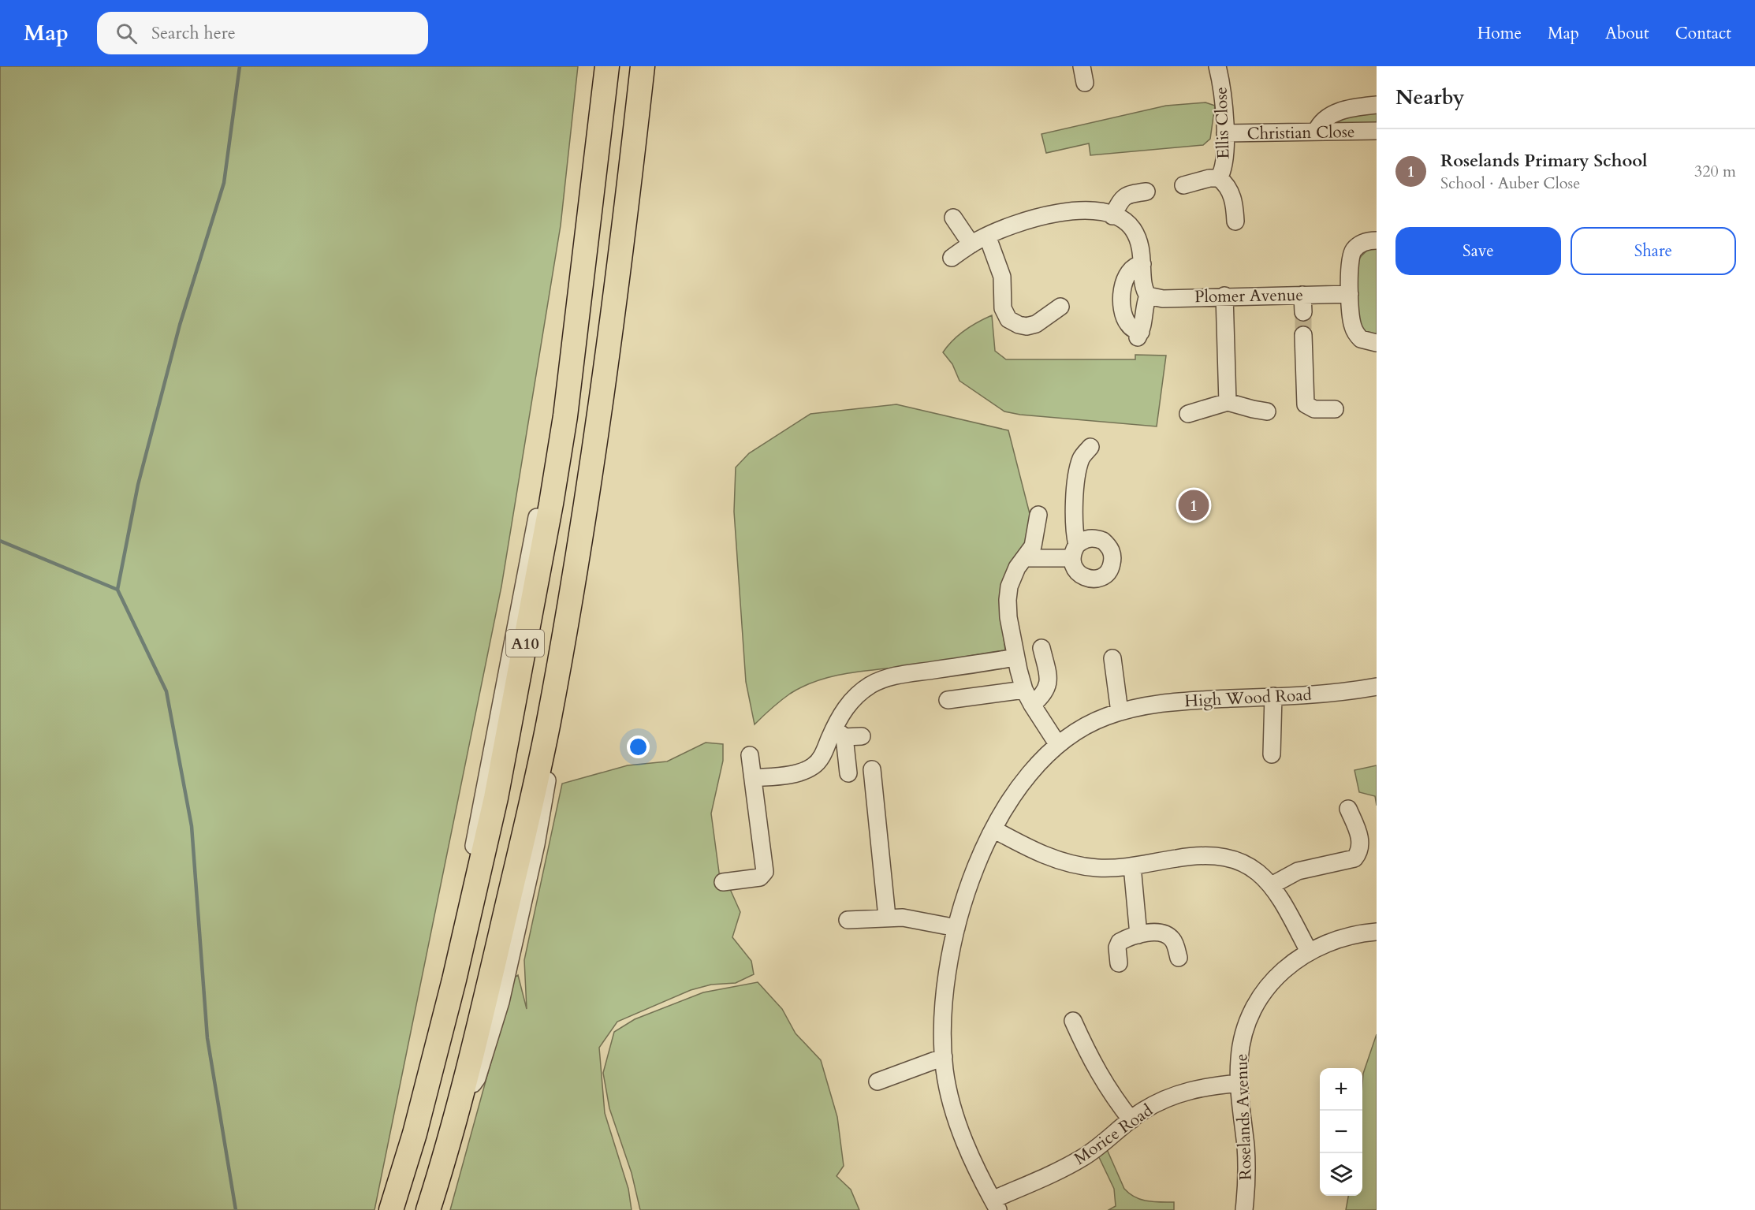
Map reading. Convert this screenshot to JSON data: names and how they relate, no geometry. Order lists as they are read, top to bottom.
{
  "streets": {
    "highway": ["A10"],
    "street": [
      "Ellis Close",
      "Christian Close",
      "Plomer Avenue",
      "High Wood Road",
      "Roselands Avenue",
      "Morice Road"
    ]
  },
  "crossings": [
    ["Ellis Close", "Christian Close"],
    ["High Wood Road", "Morice Road"],
    ["Roselands Avenue", "Morice Road"]
  ],
  "page": {
    "header": "Map",
    "search": "Search here",
    "nav": [
      "Home",
      "Map",
      "About",
      "Contact"
    ],
    "heading": "Nearby",
    "list": [
      {
        "mark": "1",
        "name": "Roselands Primary School",
        "note": "School · Auber Close",
        "value": "320 m"
      }
    ],
    "buttons": ["Save", "Share"],
    "pins": "1",
    "map_buttons": ["+", "−"]
  }
}
